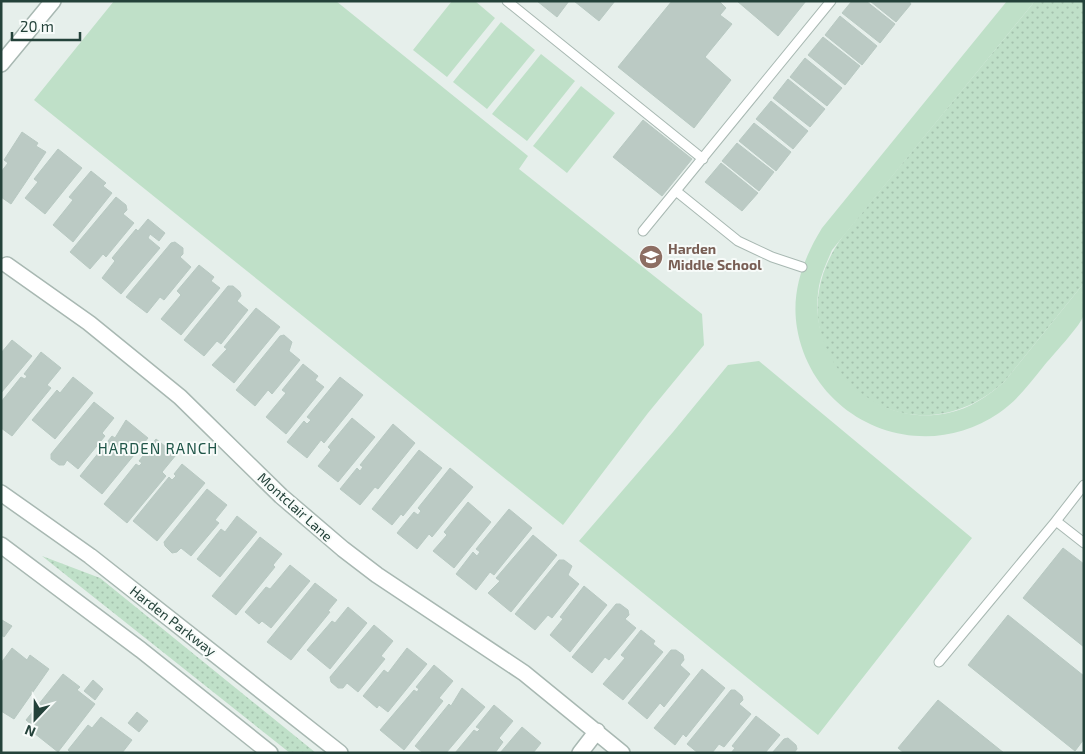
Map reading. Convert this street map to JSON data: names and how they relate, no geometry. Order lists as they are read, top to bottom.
{
  "streets": {
    "street": ["Montclair Lane", "Harden Parkway"]
  },
  "districts": ["HARDEN RANCH"],
  "places": {
    "school or university": ["Harden Middle School"]
  },
  "scale_bar": "20 m",
  "north": "bottom"
}
